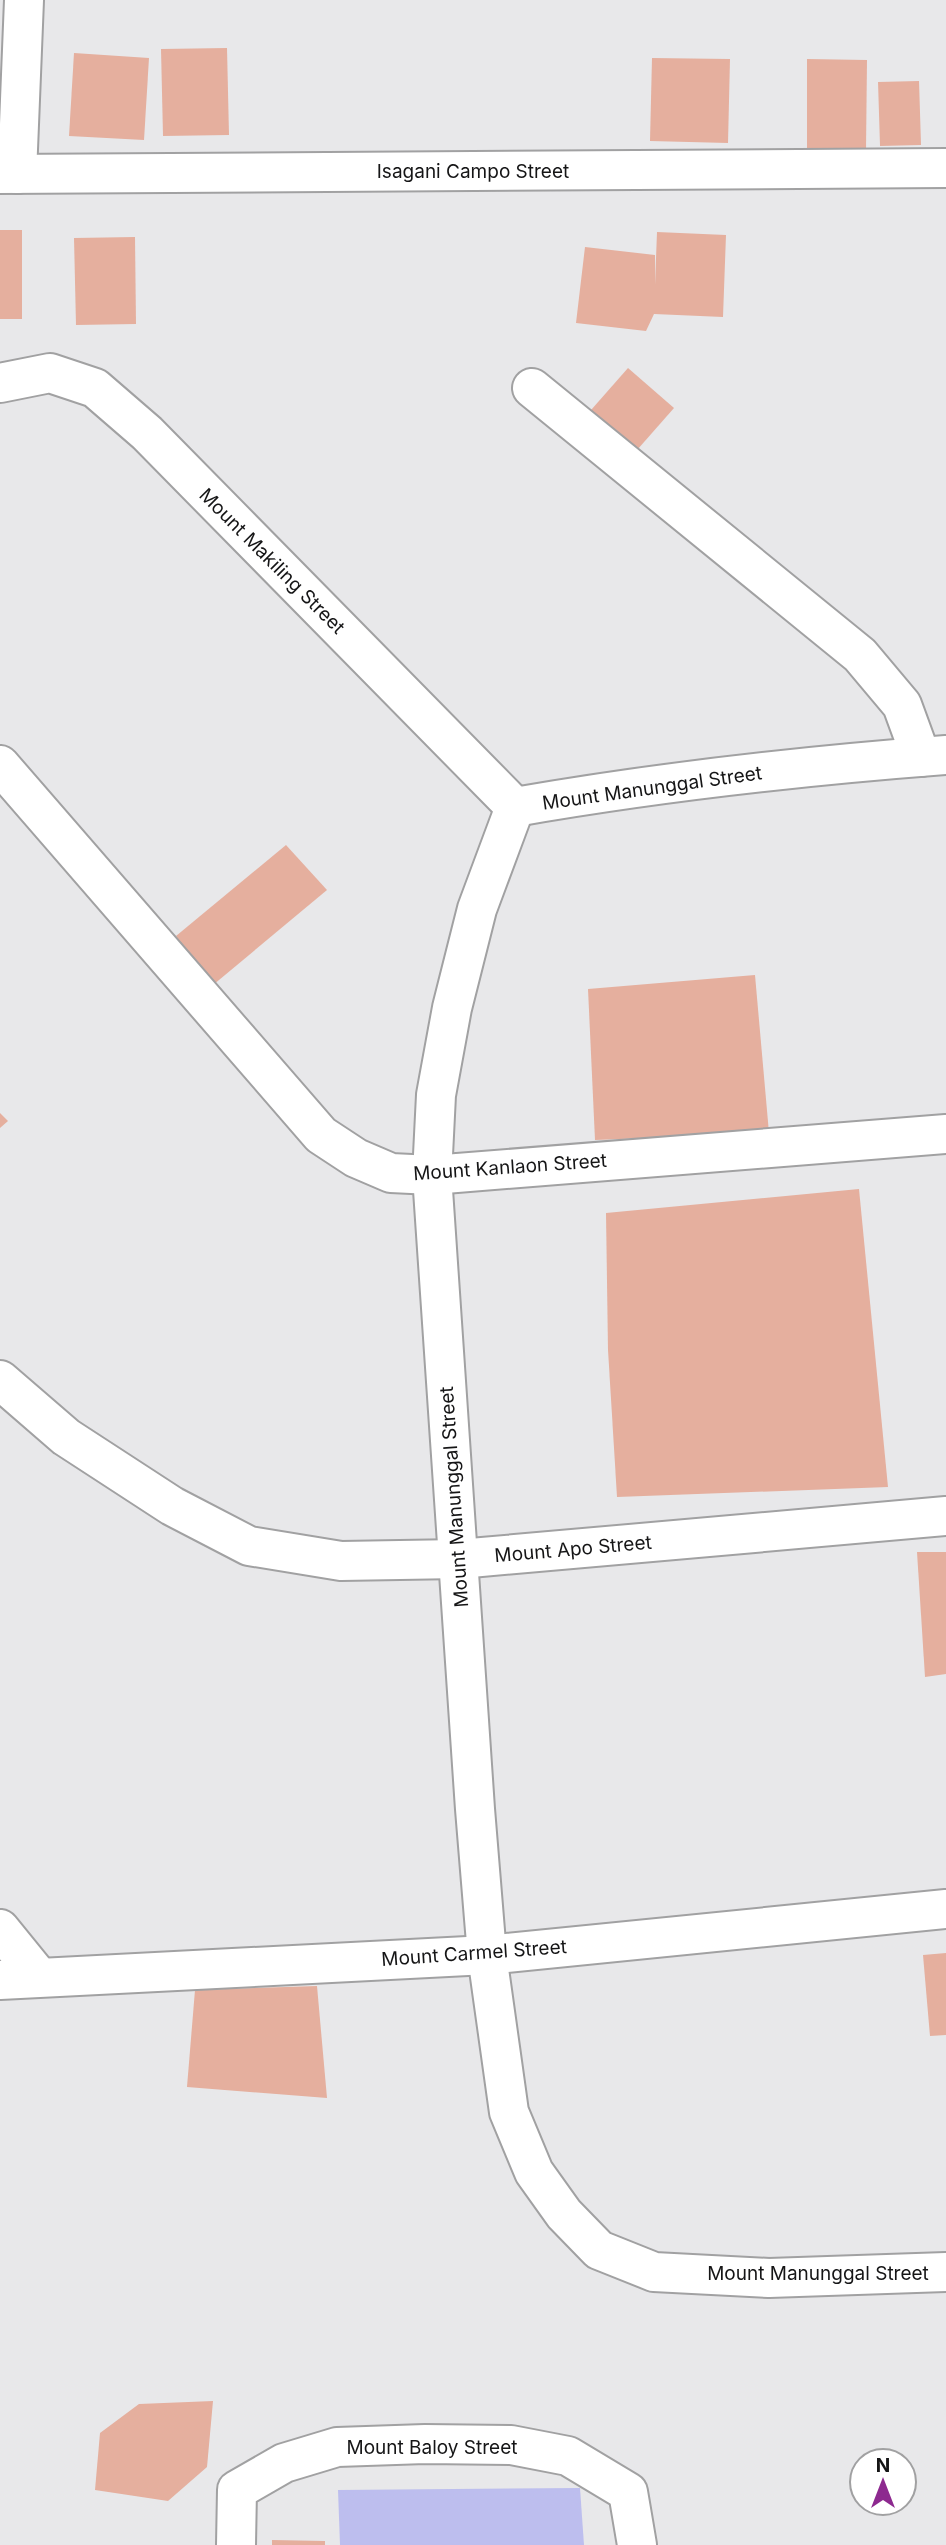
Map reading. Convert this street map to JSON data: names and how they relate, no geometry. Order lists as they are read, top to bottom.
{
  "streets": {
    "street": [
      "Isagani Campo Street",
      "Mount Makiling Street",
      "Mount Manunggal Street",
      "Mount Kanlaon Street",
      "Mount Apo Street",
      "Mount Carmel Street",
      "Mount Baloy Street"
    ]
  },
  "crossings": [
    ["Mount Makiling Street", "Mount Manunggal Street"],
    ["Mount Manunggal Street", "Mount Kanlaon Street"],
    ["Mount Manunggal Street", "Mount Apo Street"],
    ["Mount Manunggal Street", "Mount Carmel Street"]
  ],
  "north": "top"
}
